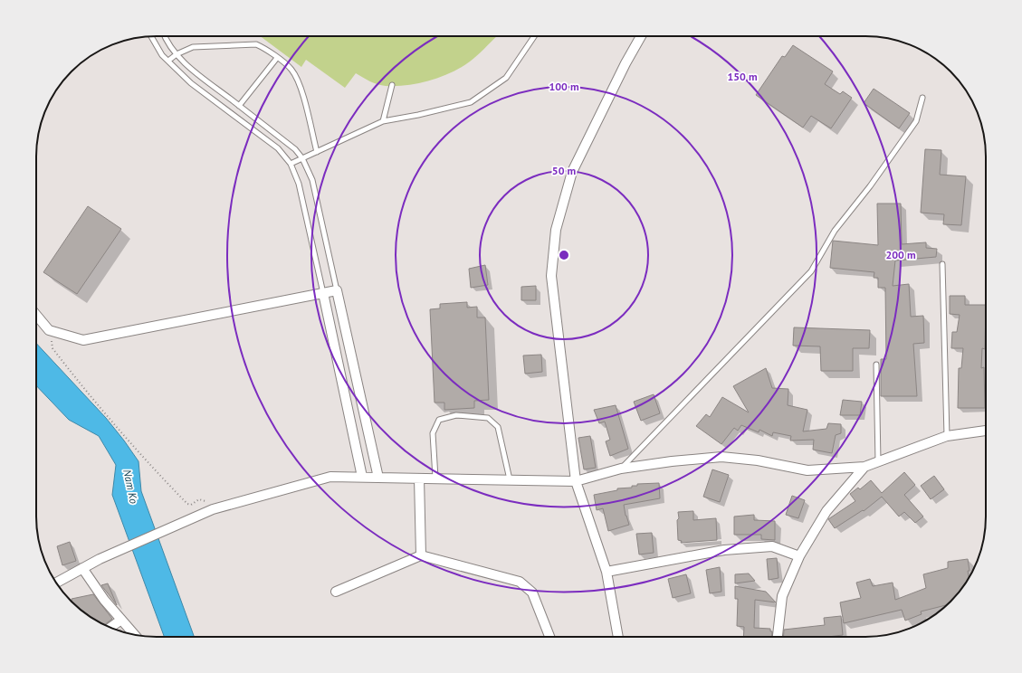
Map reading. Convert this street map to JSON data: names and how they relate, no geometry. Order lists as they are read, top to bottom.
{
  "water": ["Nam Ko"],
  "rings": [
    "150 m",
    "100 m",
    "50 m",
    "200 m"
  ]
}
